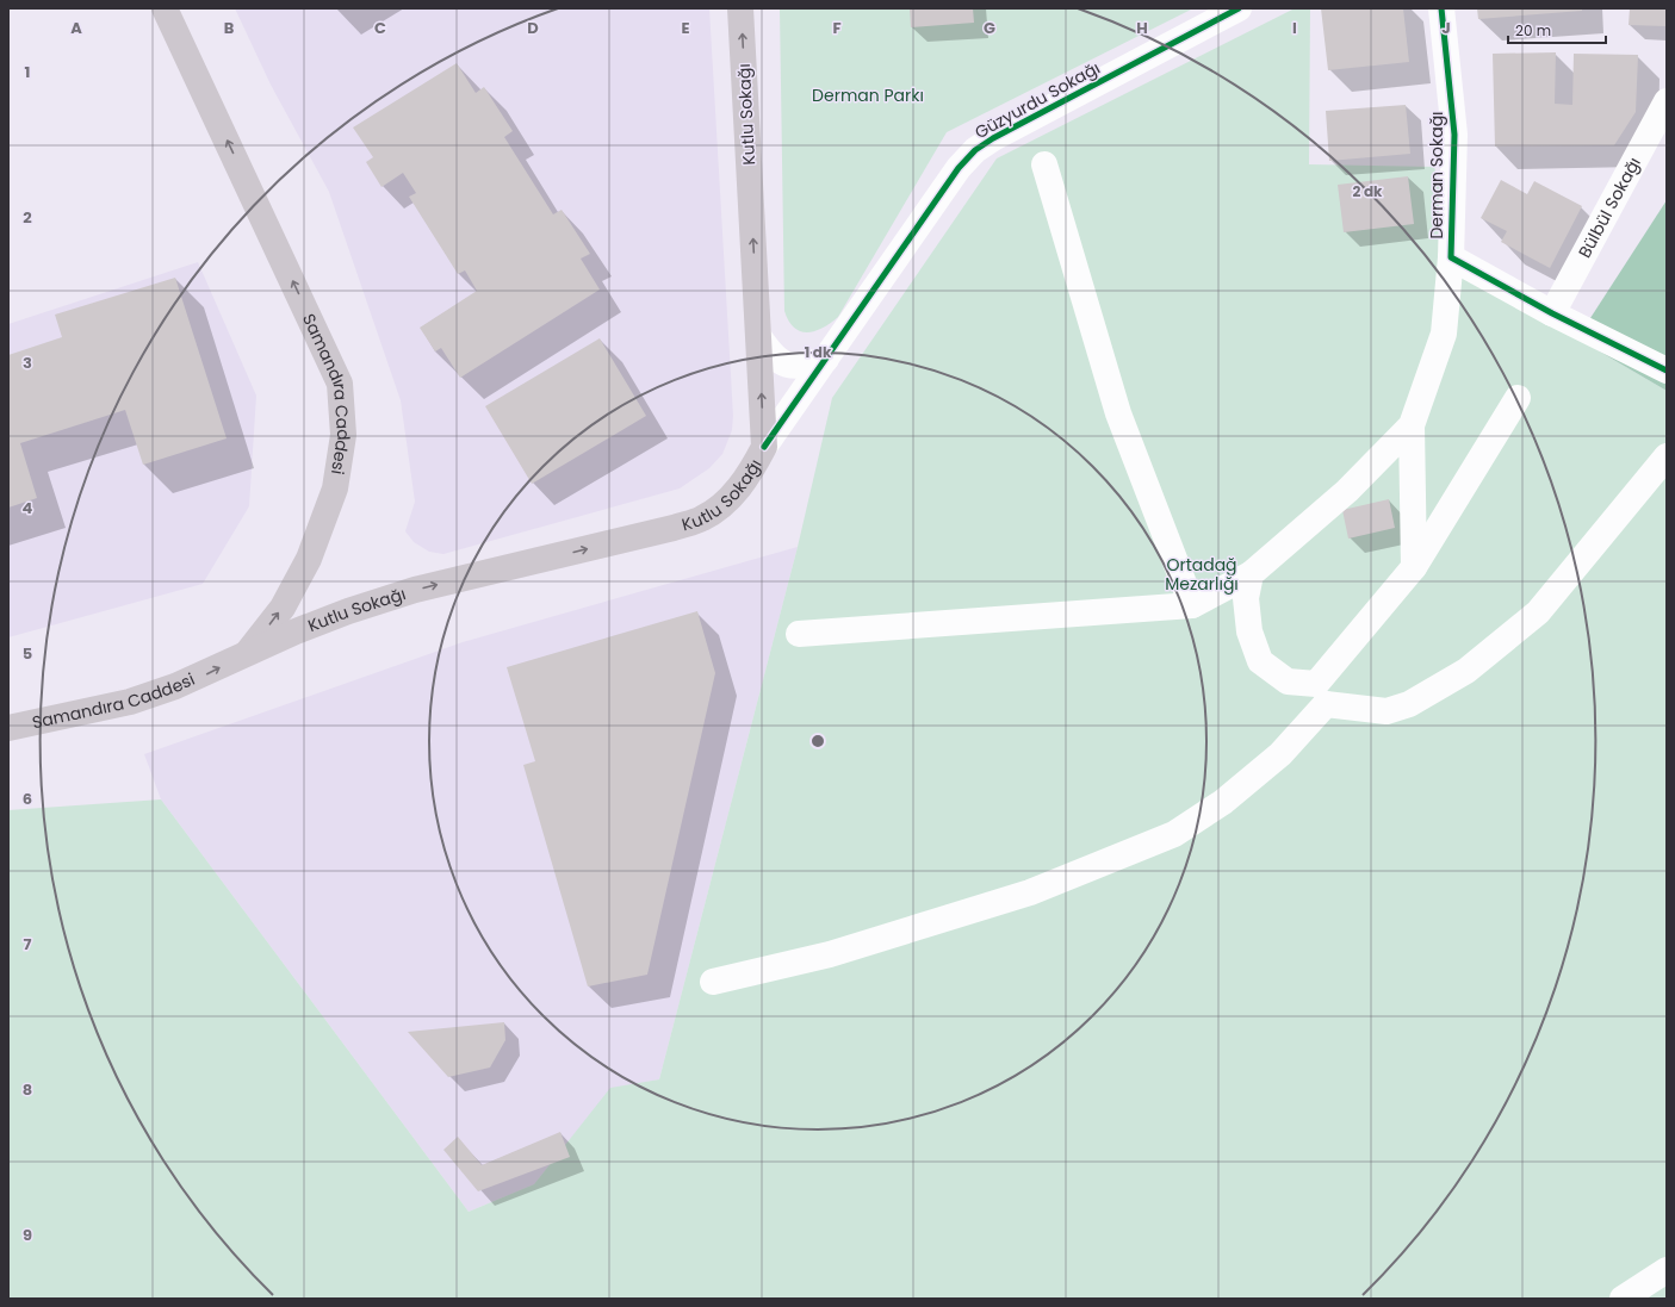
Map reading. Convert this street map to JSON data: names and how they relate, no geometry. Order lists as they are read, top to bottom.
{
  "streets": {
    "main road": ["Kutlu Sokağı", "Samandıra Caddesi"],
    "street": ["Güzyurdu Sokağı", "Derman Sokağı", "Bülbül Sokağı"]
  },
  "crossings": [
    ["Güzyurdu Sokağı", "Kutlu Sokağı"],
    ["Kutlu Sokağı", "Samandıra Caddesi"]
  ],
  "one_way": ["Kutlu Sokağı"],
  "parks": ["Derman Parkı", "Ortadağ Mezarlığı"],
  "scale_bar": "20 m",
  "grid": {
    "columns": [
      "A",
      "B",
      "C",
      "D",
      "E",
      "F",
      "G",
      "H",
      "I",
      "J"
    ],
    "rows": [
      "1",
      "2",
      "3",
      "4",
      "5",
      "6",
      "7",
      "8",
      "9"
    ]
  },
  "rings": ["2 dk", "1 dk"]
}
